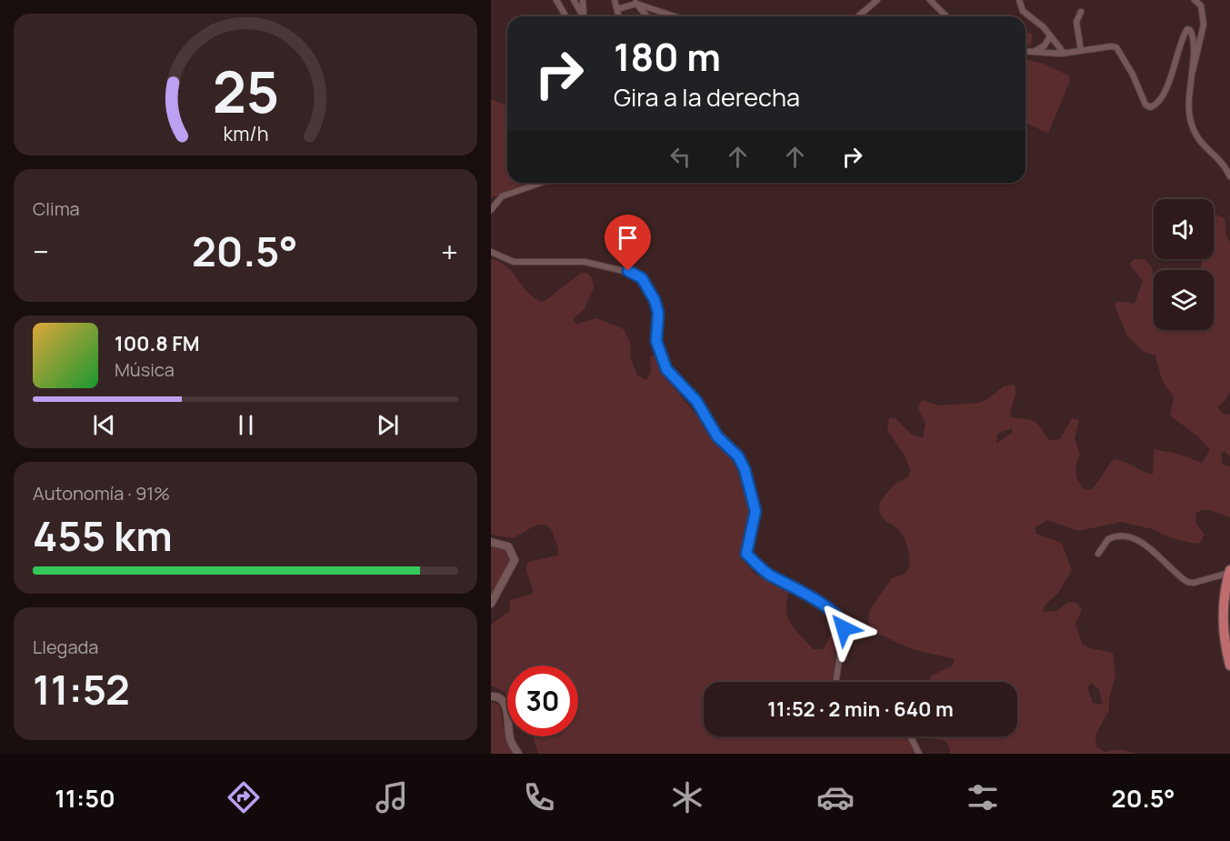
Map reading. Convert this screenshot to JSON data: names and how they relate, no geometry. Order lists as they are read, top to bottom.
{
  "page": {
    "turn": ["180 m", "Gira a la derecha"],
    "tile": [
      "Clima",
      ["Autonomía · 91%", "455 km"],
      ["Llegada", "11:52"]
    ],
    "heat": ["−", "20.5°", "+"],
    "song": ["100.8 FM", "Música"],
    "limit": "30",
    "trip": "11:52 · 2 min · 640 m",
    "tabs": ["11:50", "20.5°"],
    "gauge": ["25", "km/h"]
  }
}
